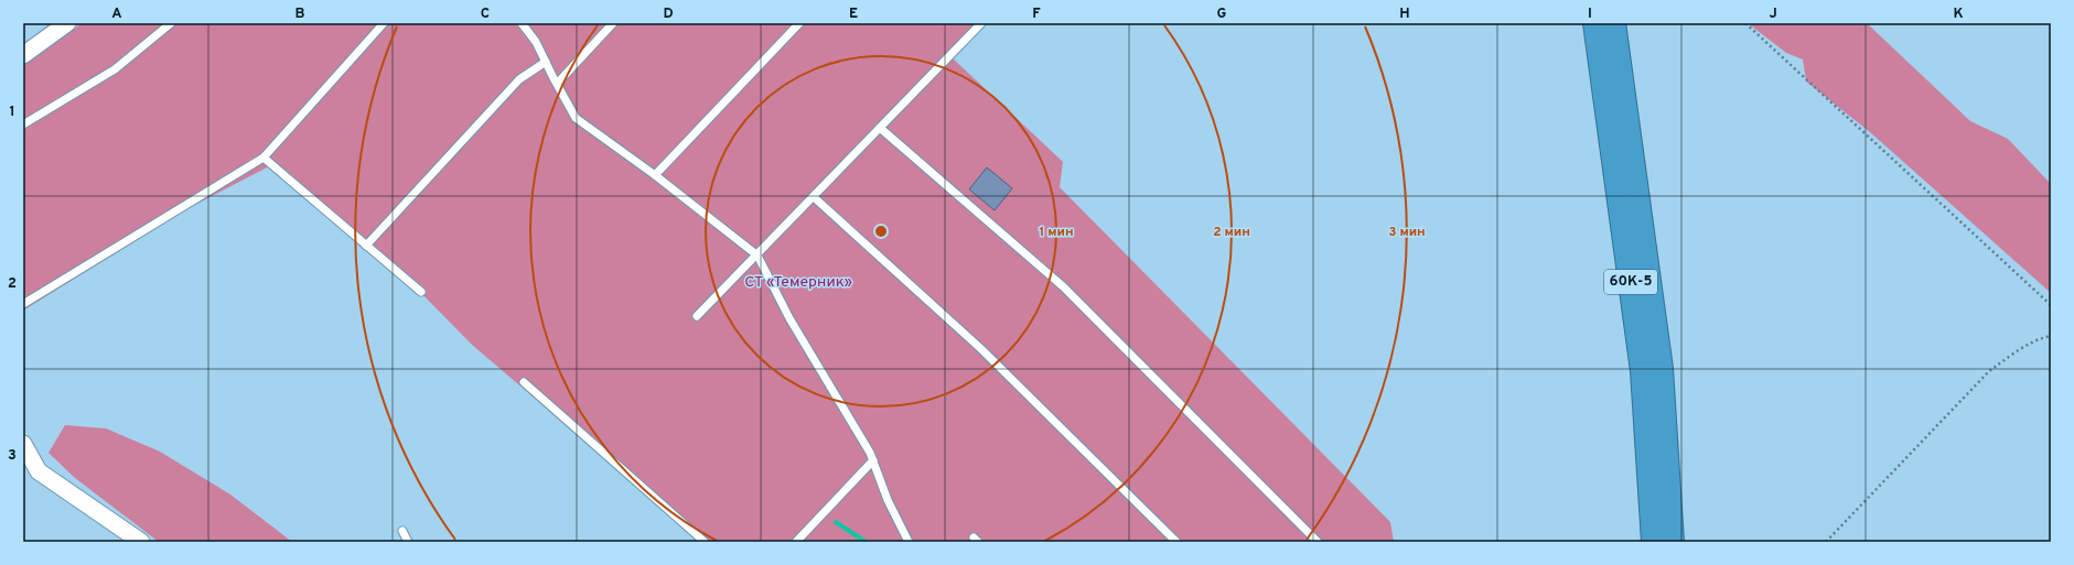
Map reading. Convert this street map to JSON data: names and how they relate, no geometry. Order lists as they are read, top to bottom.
{
  "streets": {
    "highway": ["60К-5"]
  },
  "parks": ["СТ «Темерник»"],
  "grid": {
    "columns": [
      "A",
      "B",
      "C",
      "D",
      "E",
      "F",
      "G",
      "H",
      "I",
      "J",
      "K"
    ],
    "rows": ["1", "2", "3"]
  },
  "rings": ["1 мин", "2 мин", "3 мин"]
}
